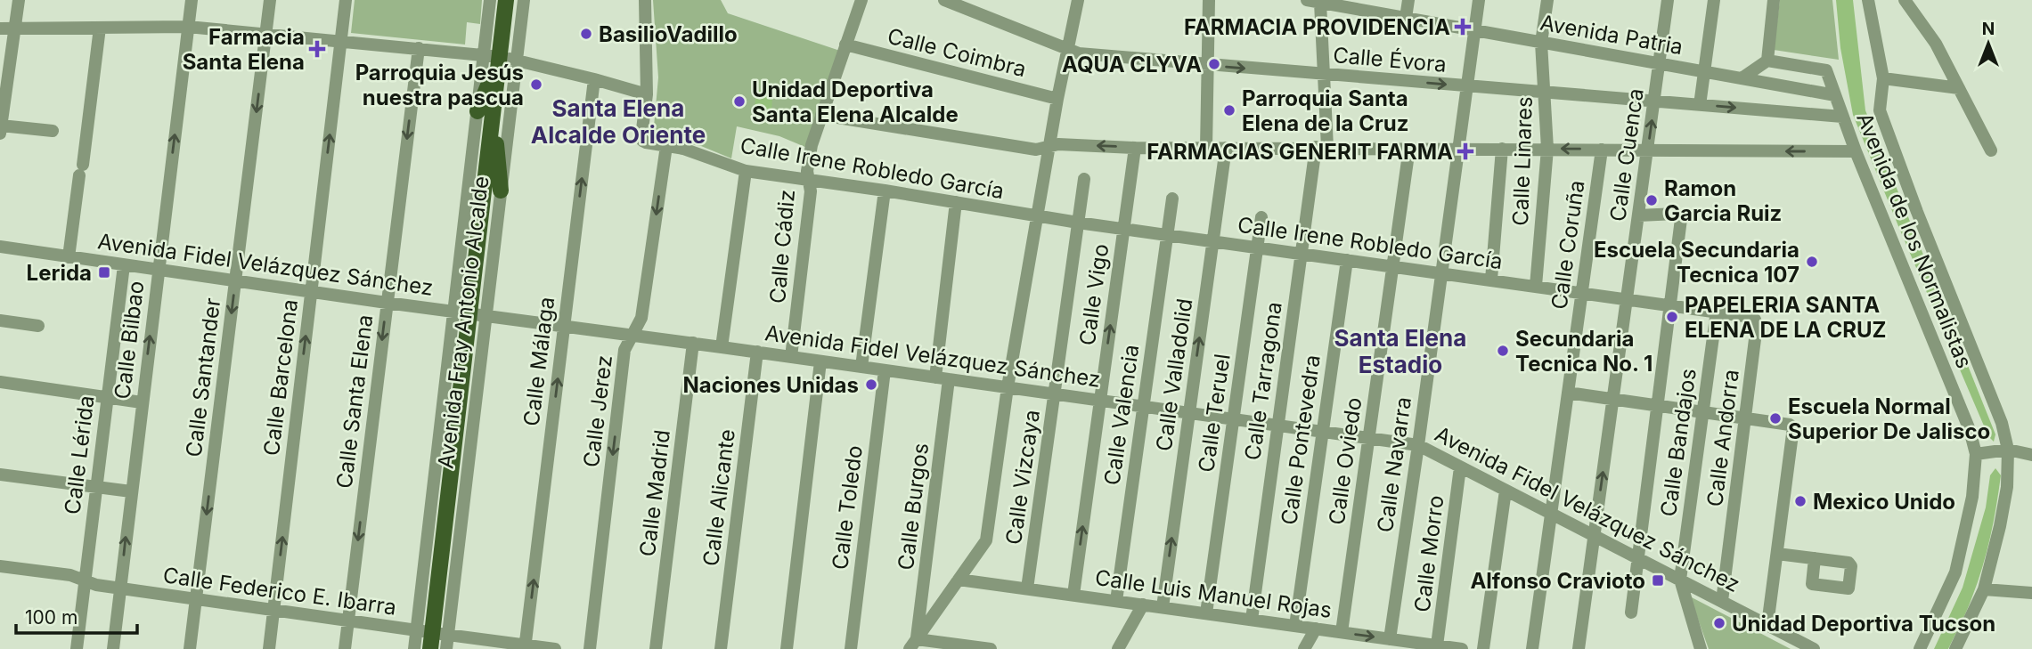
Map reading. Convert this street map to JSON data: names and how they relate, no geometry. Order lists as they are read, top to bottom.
{
  "streets": {
    "main road": ["Avenida Fray Antonio Alcalde"],
    "street": [
      "Avenida Patria",
      "Calle Coimbra",
      "Calle Évora",
      "Calle Cuenca",
      "Calle Linares",
      "Calle Irene Robledo García",
      "Avenida de los Normalistas",
      "Calle Coruña",
      "Calle Cádiz",
      "Avenida Fidel Velázquez Sánchez",
      "Calle Vigo",
      "Calle Bilbao",
      "Calle Málaga",
      "Calle Valladolid",
      "Calle Santander",
      "Calle Barcelona",
      "Calle Tarragona",
      "Calle Santa Elena",
      "Calle Jerez",
      "Calle Teruel",
      "Calle Valencia",
      "Calle Andorra",
      "Calle Pontevedra",
      "Calle Bandajos",
      "Calle Lérida",
      "Calle Oviedo",
      "Calle Navarra",
      "Calle Vizcaya",
      "Calle Madrid",
      "Calle Alicante",
      "Calle Burgos",
      "Calle Toledo",
      "Calle Morro",
      "Calle Federico E. Ibarra",
      "Calle Luis Manuel Rojas"
    ]
  },
  "crossings": [
    ["Avenida Patria", "Calle Cuenca"],
    ["Avenida Patria", "Calle Linares"],
    ["Avenida Patria", "Avenida de los Normalistas"],
    ["Avenida Patria", "Calle Tarragona"],
    ["Avenida Patria", "Calle Navarra"],
    ["Calle Coimbra", "Calle Cádiz"],
    ["Calle Évora", "Calle Cuenca"],
    ["Calle Évora", "Calle Linares"],
    ["Calle Évora", "Avenida de los Normalistas"],
    ["Calle Évora", "Calle Tarragona"],
    ["Calle Évora", "Calle Navarra"],
    ["Calle Cuenca", "Calle Irene Robledo García"],
    ["Calle Cuenca", "Avenida Fidel Velázquez Sánchez"],
    ["Calle Linares", "Calle Irene Robledo García"],
    ["Calle Irene Robledo García", "Calle Coruña"],
    ["Calle Irene Robledo García", "Calle Cádiz"],
    ["Calle Irene Robledo García", "Calle Vigo"],
    ["Calle Irene Robledo García", "Calle Valladolid"],
    ["Calle Irene Robledo García", "Calle Tarragona"],
    ["Calle Irene Robledo García", "Calle Jerez"],
    ["Calle Irene Robledo García", "Calle Teruel"],
    ["Calle Irene Robledo García", "Calle Valencia"],
    ["Calle Irene Robledo García", "Calle Andorra"],
    ["Calle Irene Robledo García", "Calle Pontevedra"],
    ["Calle Irene Robledo García", "Calle Bandajos"],
    ["Calle Irene Robledo García", "Calle Oviedo"],
    ["Calle Irene Robledo García", "Calle Navarra"],
    ["Calle Irene Robledo García", "Calle Vizcaya"],
    ["Calle Coruña", "Avenida Fidel Velázquez Sánchez"],
    ["Calle Cádiz", "Avenida Fidel Velázquez Sánchez"],
    ["Avenida Fidel Velázquez Sánchez", "Calle Vigo"],
    ["Avenida Fidel Velázquez Sánchez", "Avenida Fray Antonio Alcalde"],
    ["Avenida Fidel Velázquez Sánchez", "Calle Bilbao"],
    ["Avenida Fidel Velázquez Sánchez", "Calle Málaga"],
    ["Avenida Fidel Velázquez Sánchez", "Calle Valladolid"],
    ["Avenida Fidel Velázquez Sánchez", "Calle Santander"],
    ["Avenida Fidel Velázquez Sánchez", "Calle Barcelona"],
    ["Avenida Fidel Velázquez Sánchez", "Calle Tarragona"],
    ["Avenida Fidel Velázquez Sánchez", "Calle Santa Elena"],
    ["Avenida Fidel Velázquez Sánchez", "Calle Jerez"],
    ["Avenida Fidel Velázquez Sánchez", "Calle Teruel"],
    ["Avenida Fidel Velázquez Sánchez", "Calle Valencia"],
    ["Avenida Fidel Velázquez Sánchez", "Calle Andorra"],
    ["Avenida Fidel Velázquez Sánchez", "Calle Pontevedra"],
    ["Avenida Fidel Velázquez Sánchez", "Calle Bandajos"],
    ["Avenida Fidel Velázquez Sánchez", "Calle Lérida"],
    ["Avenida Fidel Velázquez Sánchez", "Calle Oviedo"],
    ["Avenida Fidel Velázquez Sánchez", "Calle Navarra"],
    ["Avenida Fidel Velázquez Sánchez", "Calle Vizcaya"],
    ["Avenida Fidel Velázquez Sánchez", "Calle Madrid"],
    ["Avenida Fidel Velázquez Sánchez", "Calle Alicante"],
    ["Avenida Fidel Velázquez Sánchez", "Calle Burgos"],
    ["Avenida Fidel Velázquez Sánchez", "Calle Toledo"],
    ["Avenida Fidel Velázquez Sánchez", "Calle Morro"],
    ["Calle Vigo", "Calle Luis Manuel Rojas"],
    ["Avenida Fray Antonio Alcalde", "Calle Federico E. Ibarra"],
    ["Calle Bilbao", "Calle Federico E. Ibarra"],
    ["Calle Málaga", "Calle Federico E. Ibarra"],
    ["Calle Valladolid", "Calle Luis Manuel Rojas"],
    ["Calle Santander", "Calle Federico E. Ibarra"],
    ["Calle Barcelona", "Calle Federico E. Ibarra"],
    ["Calle Tarragona", "Calle Luis Manuel Rojas"],
    ["Calle Santa Elena", "Calle Federico E. Ibarra"],
    ["Calle Teruel", "Calle Luis Manuel Rojas"],
    ["Calle Valencia", "Calle Luis Manuel Rojas"],
    ["Calle Andorra", "Calle Bandajos"],
    ["Calle Pontevedra", "Calle Luis Manuel Rojas"],
    ["Calle Lérida", "Calle Federico E. Ibarra"],
    ["Calle Oviedo", "Calle Luis Manuel Rojas"],
    ["Calle Navarra", "Calle Luis Manuel Rojas"],
    ["Calle Vizcaya", "Calle Luis Manuel Rojas"],
    ["Calle Morro", "Calle Luis Manuel Rojas"]
  ],
  "one_way": [
    "Calle Málaga",
    "Calle Valladolid",
    "Calle Santander",
    "Calle Barcelona",
    "Calle Santa Elena"
  ],
  "districts": ["Santa Elena Alcalde Oriente", "Santa Elena Estadio"],
  "places": {
    "health": ["FARMACIA PROVIDENCIA", "Farmacia Santa Elena", "FARMACIAS GENERIT FARMA"],
    "other": [
      "BasilioVadillo",
      "AQUA CLYVA",
      "Parroquia Jesús nuestra pascua",
      "Unidad Deportiva Santa Elena Alcalde",
      "Parroquia Santa Elena de la Cruz",
      "Ramon Garcia Ruiz",
      "Escuela Secundaria Tecnica 107",
      "PAPELERIA SANTA ELENA DE LA CRUZ",
      "Secundaria Tecnica No. 1",
      "Naciones Unidas",
      "Escuela Normal Superior De Jalisco",
      "Mexico Unido",
      "Unidad Deportiva Tucson"
    ],
    "transit": ["Lerida", "Alfonso Cravioto"]
  },
  "scale_bar": "100 m",
  "north": "top"
}
